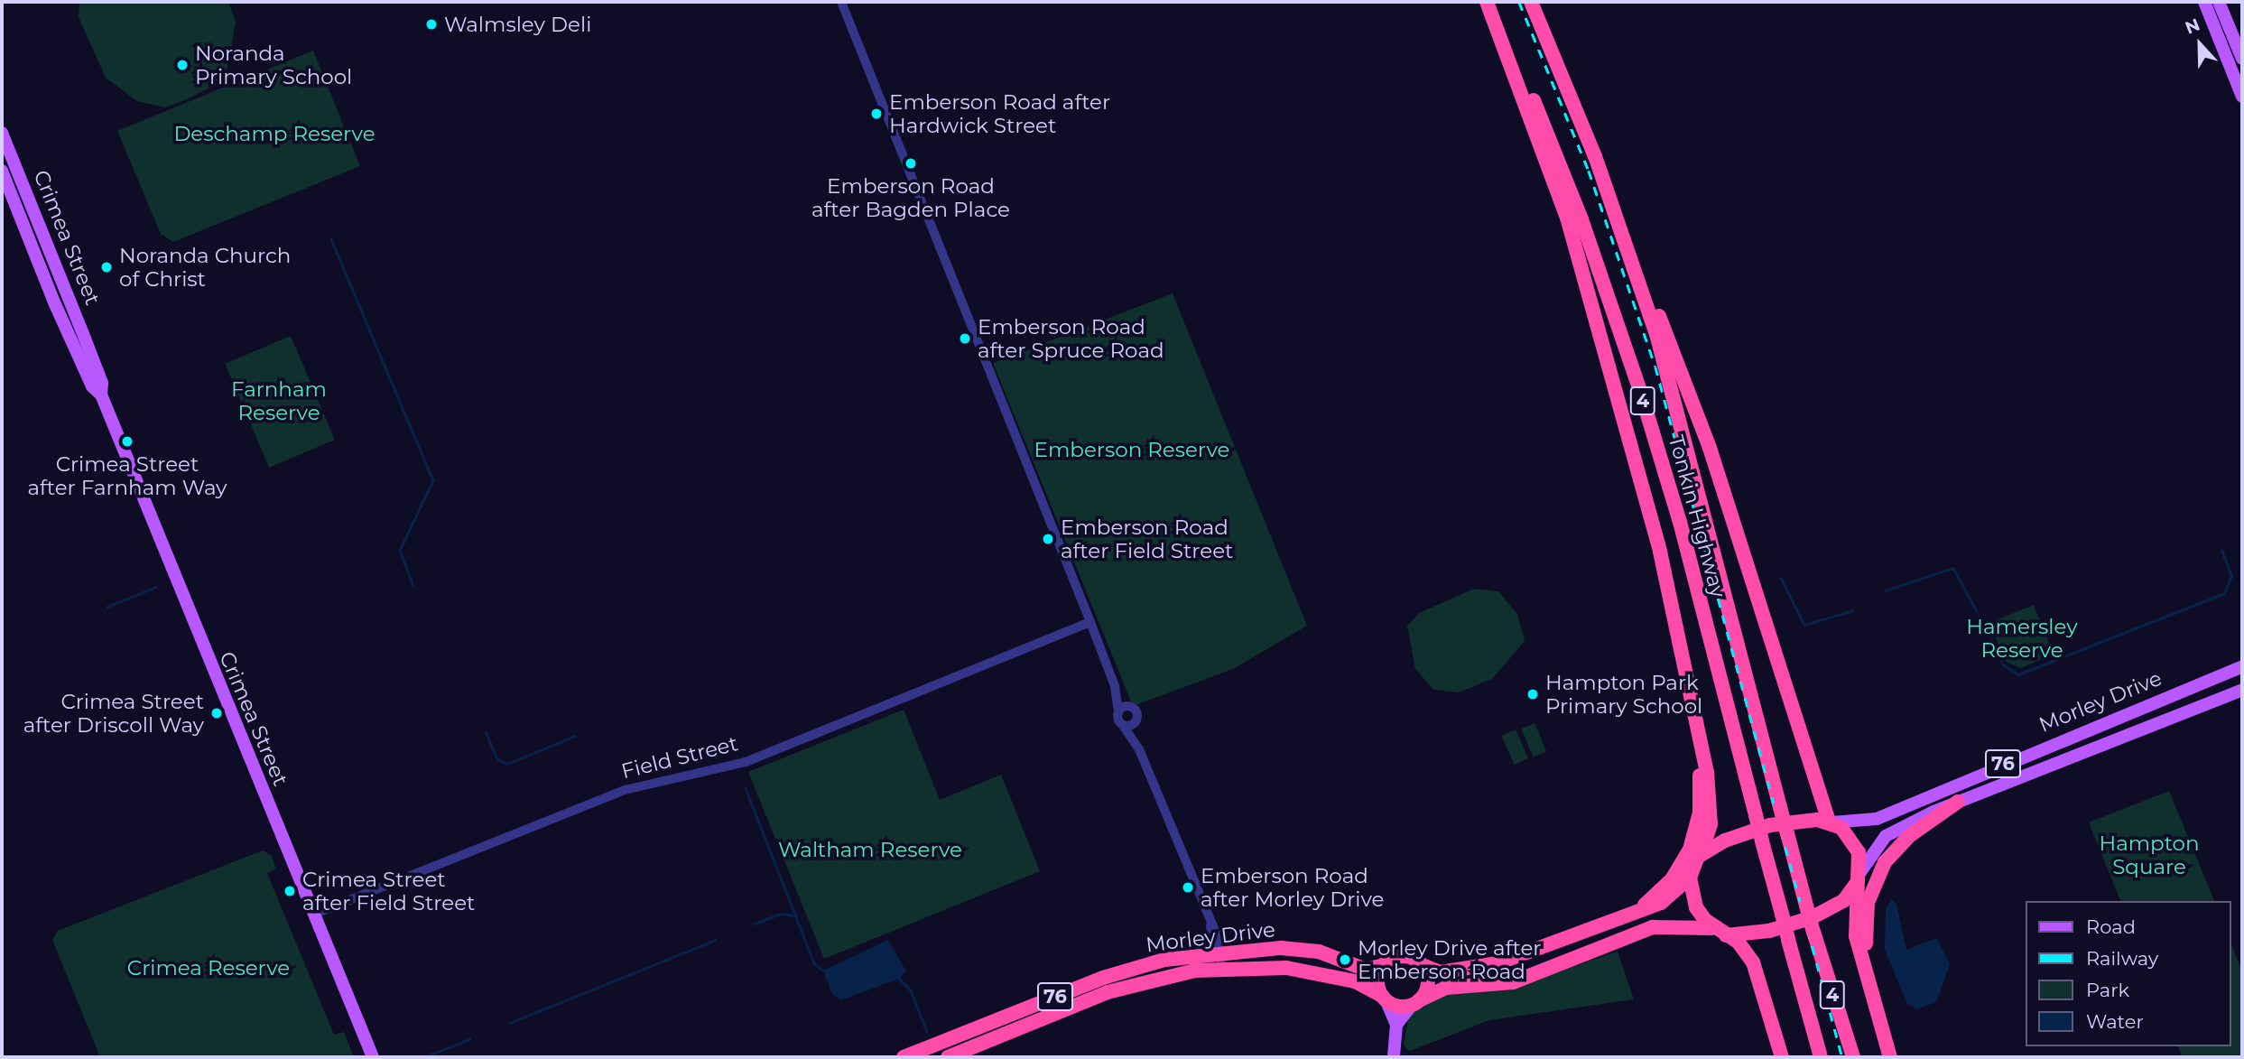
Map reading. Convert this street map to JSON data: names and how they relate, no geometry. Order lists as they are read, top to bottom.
{
  "streets": {
    "highway": [
      "4",
      "Tonkin Highway",
      "Morley Drive",
      "76"
    ],
    "main road": ["Crimea Street"],
    "street": ["Field Street"]
  },
  "crossings": [
    ["Crimea Street", "Field Street"],
    ["Morley Drive", "76"]
  ],
  "parks": [
    "Deschamp Reserve",
    "Farnham Reserve",
    "Emberson Reserve",
    "Hamersley Reserve",
    "Hampton Square",
    "Waltham Reserve",
    "Crimea Reserve"
  ],
  "places": [
    "Walmsley Deli",
    "Noranda Primary School",
    "Emberson Road after Hardwick Street",
    "Emberson Road after Bagden Place",
    "Noranda Church of Christ",
    "Emberson Road after Spruce Road",
    "Crimea Street after Farnham Way",
    "Emberson Road after Field Street",
    "Hampton Park Primary School",
    "Crimea Street after Driscoll Way",
    "Emberson Road after Morley Drive",
    "Crimea Street after Field Street",
    "Morley Drive after Emberson Road"
  ],
  "legend": [
    "Road",
    "Railway",
    "Park",
    "Water"
  ],
  "north": "top"
}
